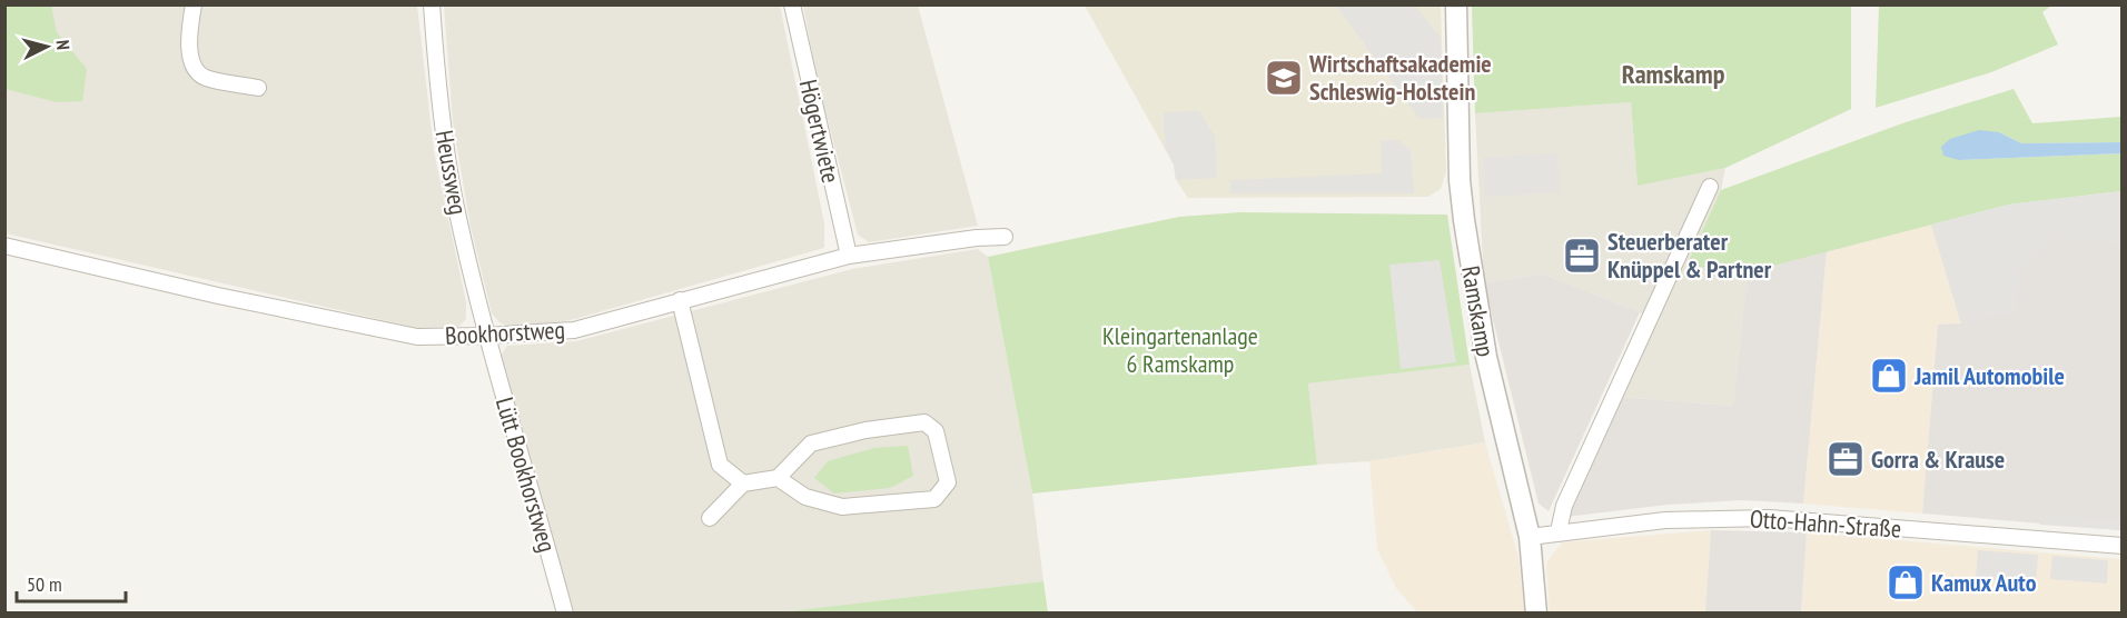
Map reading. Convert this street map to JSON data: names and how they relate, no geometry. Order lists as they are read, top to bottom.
{
  "streets": {
    "street": [
      "Högertwiete",
      "Heussweg",
      "Ramskamp",
      "Bookhorstweg",
      "Lütt Bookhorstweg",
      "Otto-Hahn-Straße"
    ]
  },
  "crossings": [
    ["Högertwiete", "Bookhorstweg"],
    ["Heussweg", "Bookhorstweg"],
    ["Heussweg", "Lütt Bookhorstweg"],
    ["Ramskamp", "Otto-Hahn-Straße"],
    ["Bookhorstweg", "Lütt Bookhorstweg"]
  ],
  "districts": ["Ramskamp"],
  "parks": ["Kleingartenanlage 6 Ramskamp"],
  "places": {
    "school or university": ["Wirtschaftsakademie Schleswig-Holstein"],
    "office": ["Steuerberater Knüppel & Partner", "Gorra & Krause"],
    "shop": ["Jamil Automobile", "Kamux Auto"]
  },
  "scale_bar": "50 m",
  "north": "right"
}
